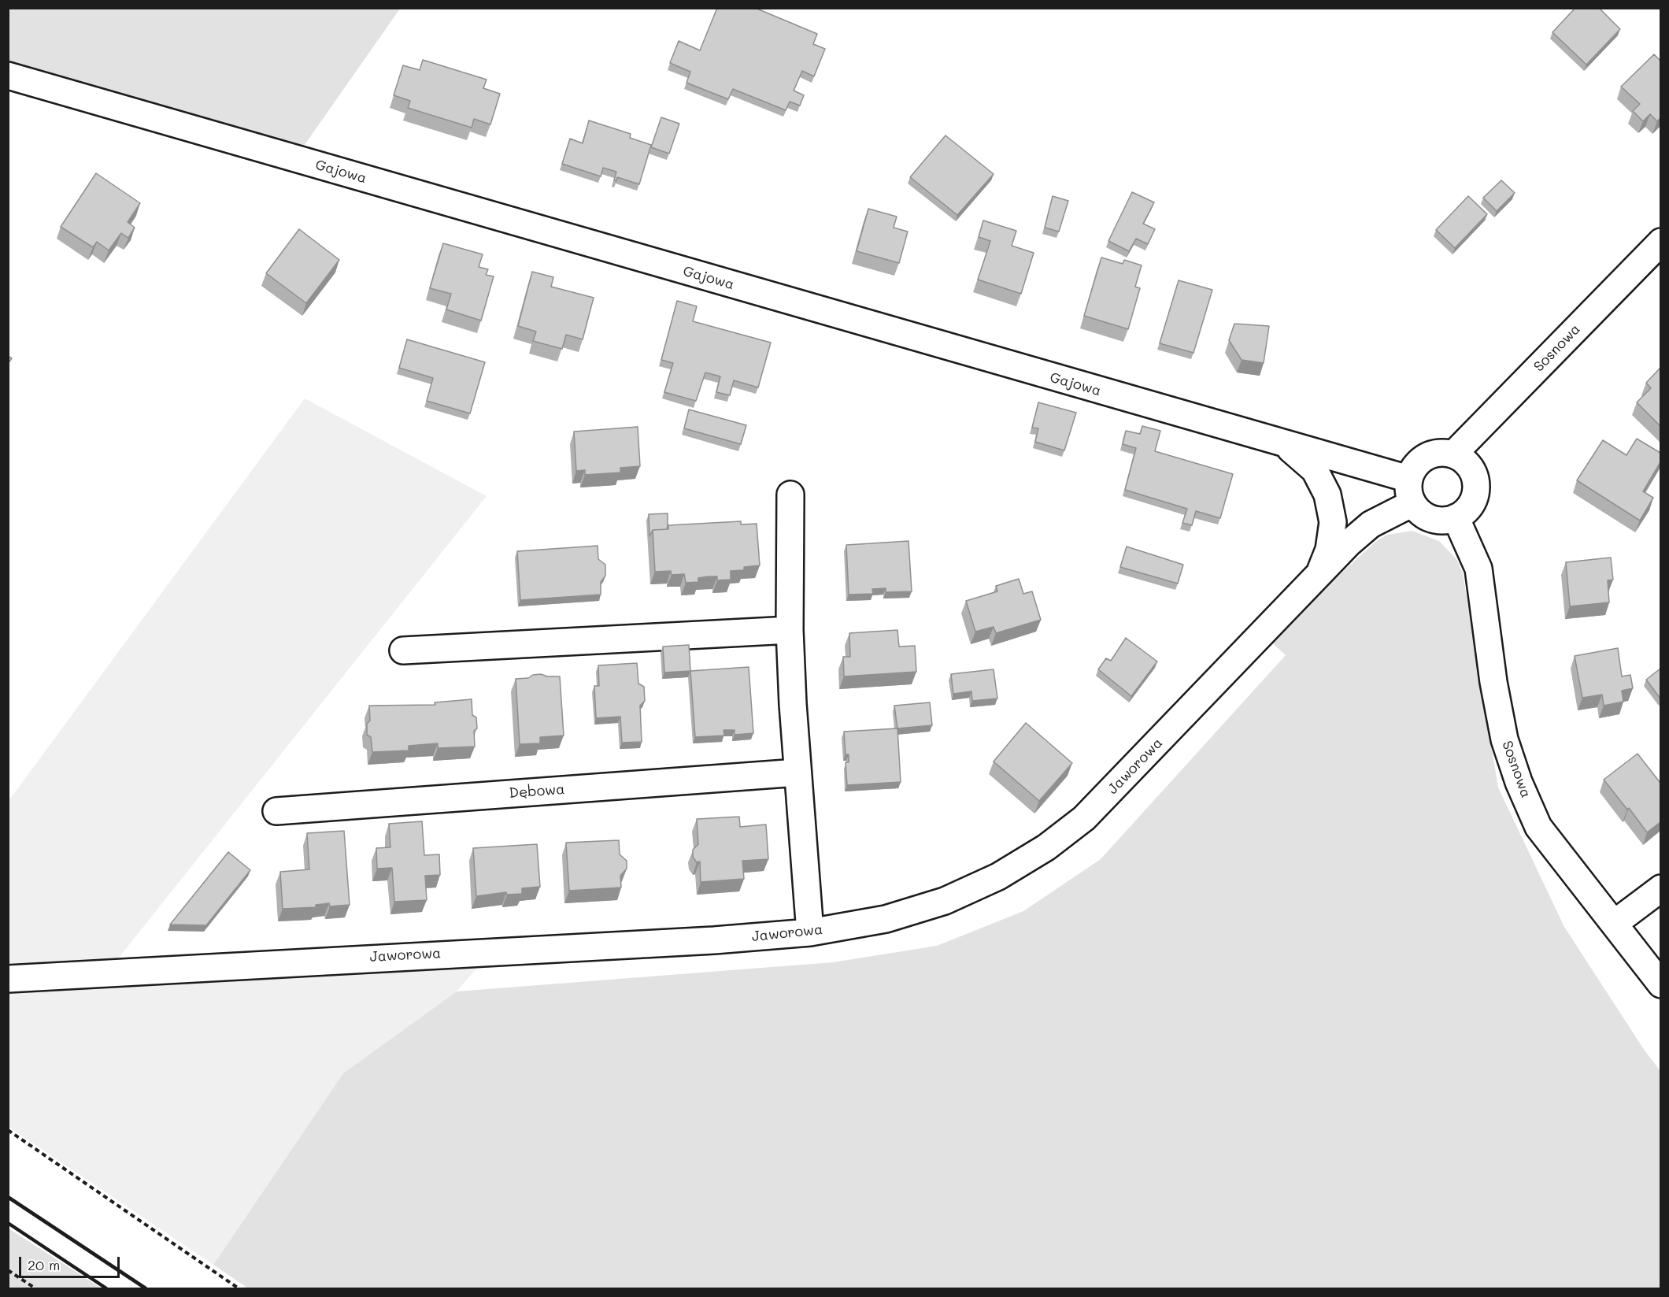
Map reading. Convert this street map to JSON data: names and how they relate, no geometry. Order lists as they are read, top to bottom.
{
  "streets": {
    "street": [
      "Gajowa",
      "Sosnowa",
      "Jaworowa",
      "Dębowa"
    ]
  },
  "crossings": [
    ["Gajowa", "Sosnowa"],
    ["Gajowa", "Jaworowa"],
    ["Sosnowa", "Jaworowa"]
  ],
  "scale_bar": "20 m"
}
